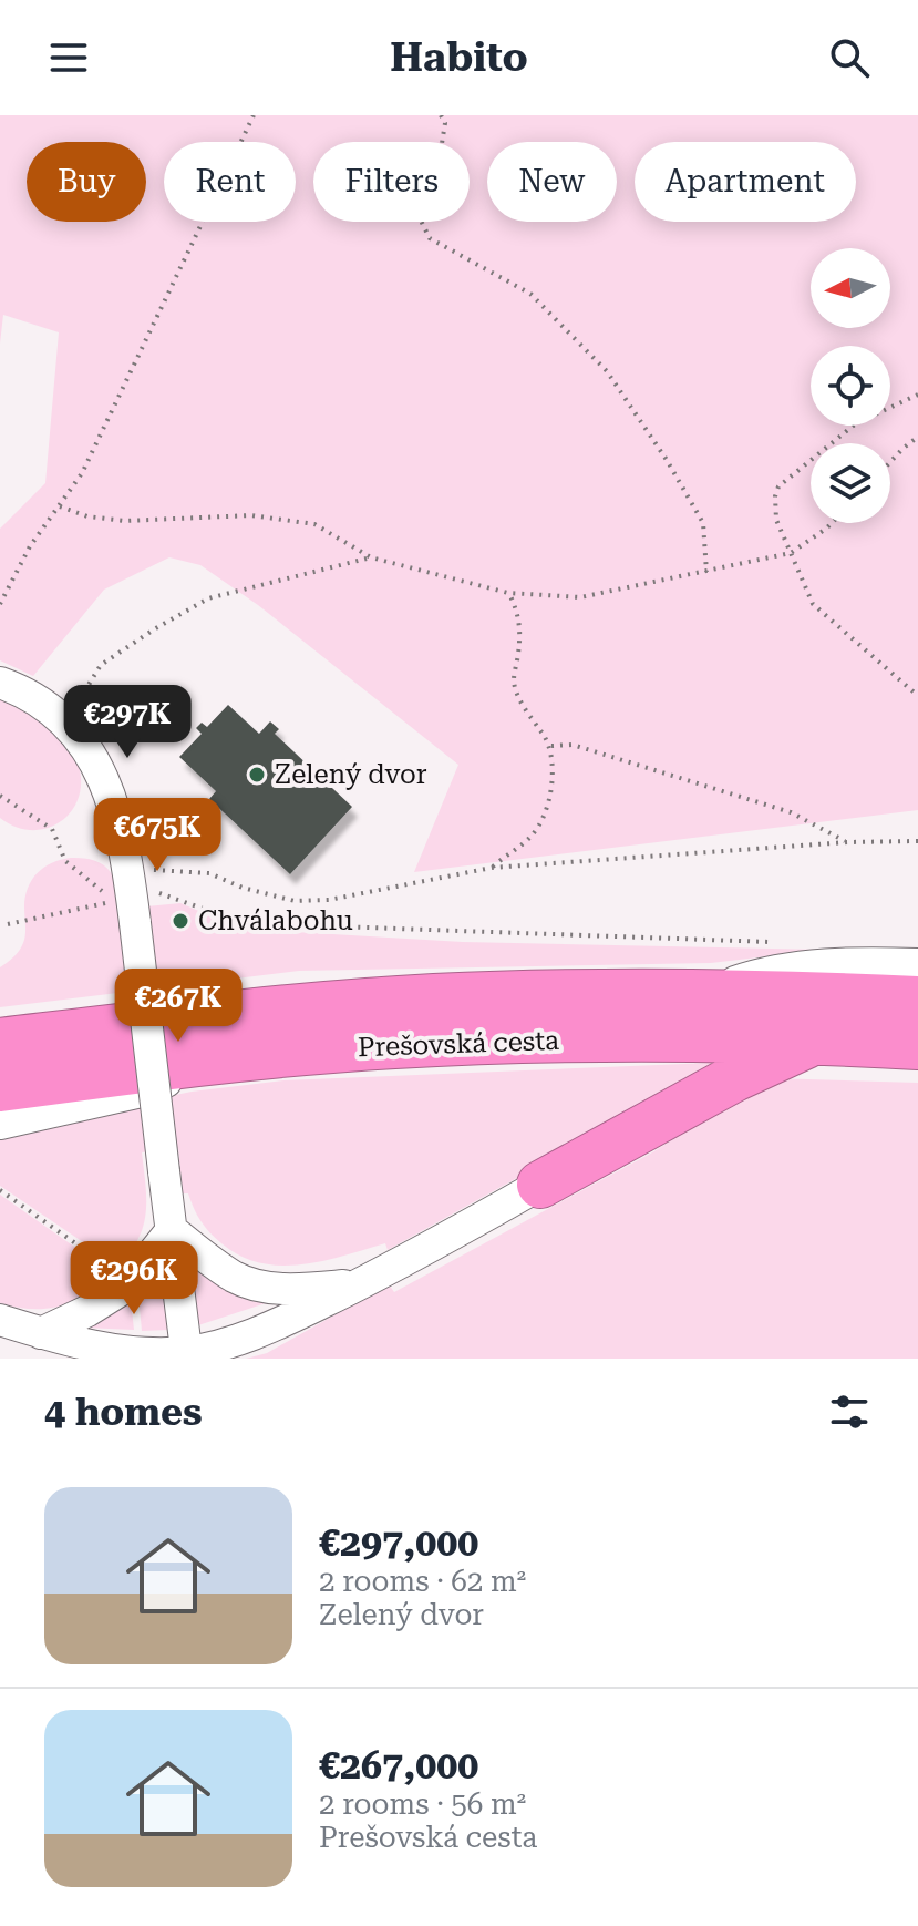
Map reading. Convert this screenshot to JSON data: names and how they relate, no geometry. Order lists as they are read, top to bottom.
{
  "streets": {
    "highway": ["Prešovská cesta"]
  },
  "places": ["Zelený dvor", "Chválabohu"],
  "north": "left",
  "page": {
    "header": "Habito",
    "chip": [
      "Buy",
      "Rent",
      "Filters",
      "New",
      "Apartment"
    ],
    "price": [
      "€297K",
      "€675K",
      "€267K",
      "€296K"
    ],
    "heading": "4 homes",
    "list": [
      {
        "name": "€297,000",
        "note": "2 rooms · 62 m² · Zelený dvor"
      },
      {
        "name": "€267,000",
        "note": "2 rooms · 56 m² · Prešovská cesta"
      }
    ]
  }
}
